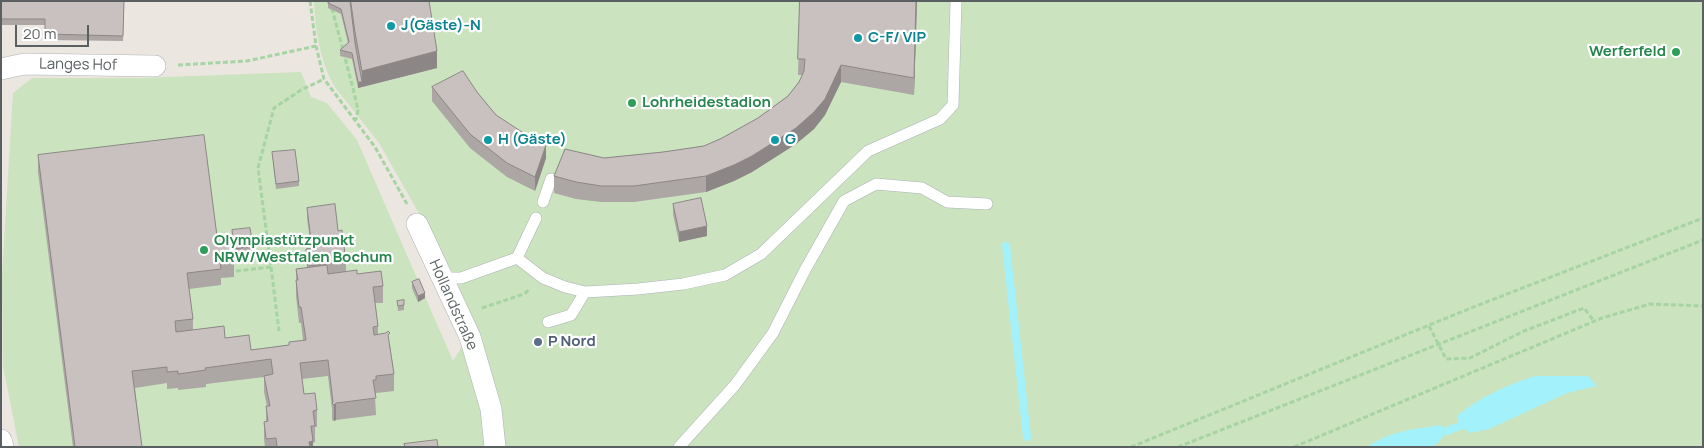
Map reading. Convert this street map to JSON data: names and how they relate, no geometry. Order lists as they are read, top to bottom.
{
  "streets": {
    "street": ["Langes Hof", "Hollandstraße"]
  },
  "places": [
    "J(Gäste)-N",
    "C-F/ VIP",
    "Werferfeld",
    "Lohrheidestadion",
    "H (Gäste)",
    "G",
    "Olympiastützpunkt NRW/Westfalen Bochum",
    "P Nord"
  ],
  "scale_bar": "20 m"
}
